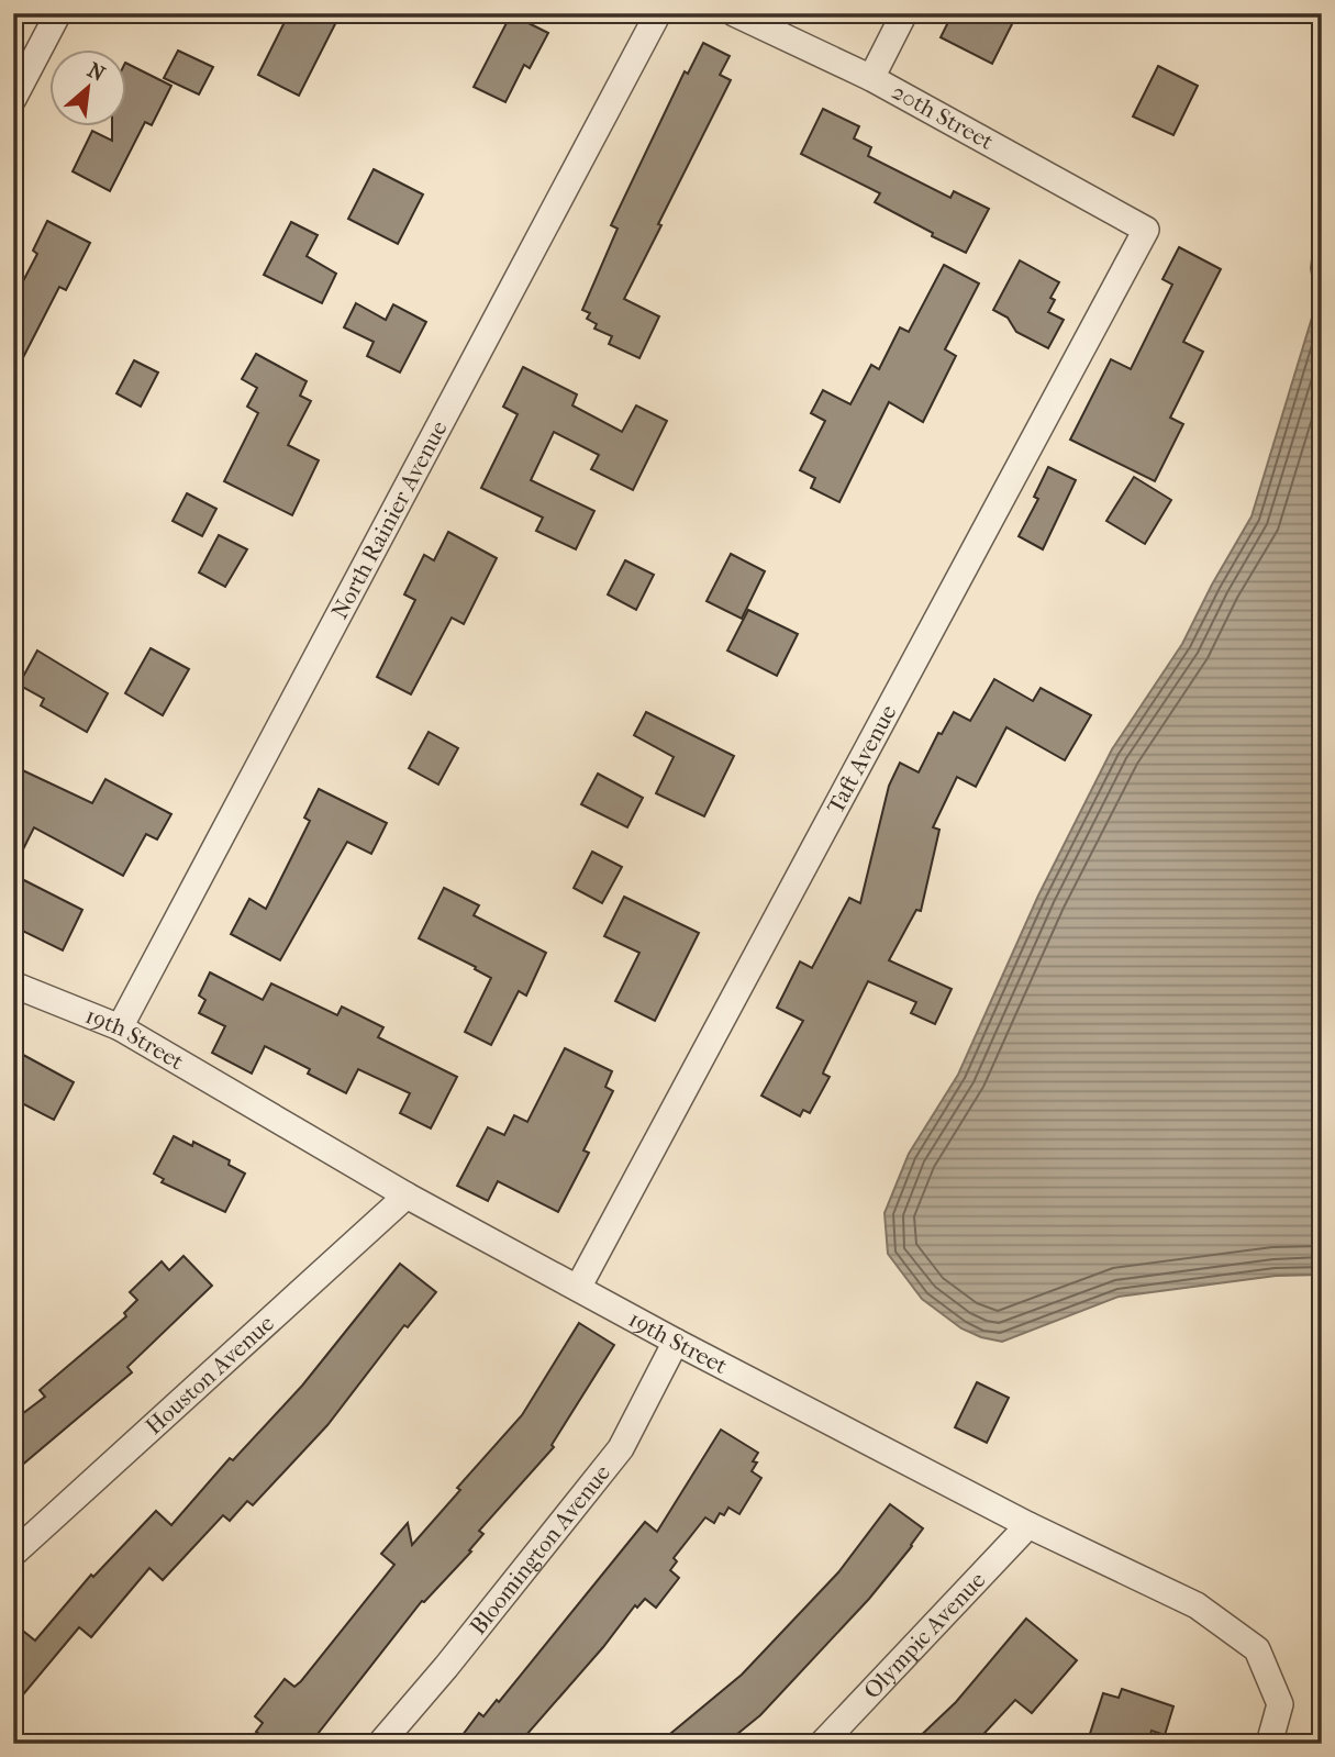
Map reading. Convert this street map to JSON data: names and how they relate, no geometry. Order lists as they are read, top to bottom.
{
  "streets": {
    "street": [
      "20th Street",
      "North Rainier Avenue",
      "Taft Avenue",
      "19th Street",
      "Houston Avenue",
      "Bloomington Avenue",
      "Olympic Avenue"
    ]
  },
  "crossings": [
    ["20th Street", "Taft Avenue"],
    ["North Rainier Avenue", "19th Street"],
    ["Taft Avenue", "19th Street"],
    ["19th Street", "Houston Avenue"],
    ["19th Street", "Bloomington Avenue"],
    ["19th Street", "Olympic Avenue"]
  ],
  "north": "top right"
}
